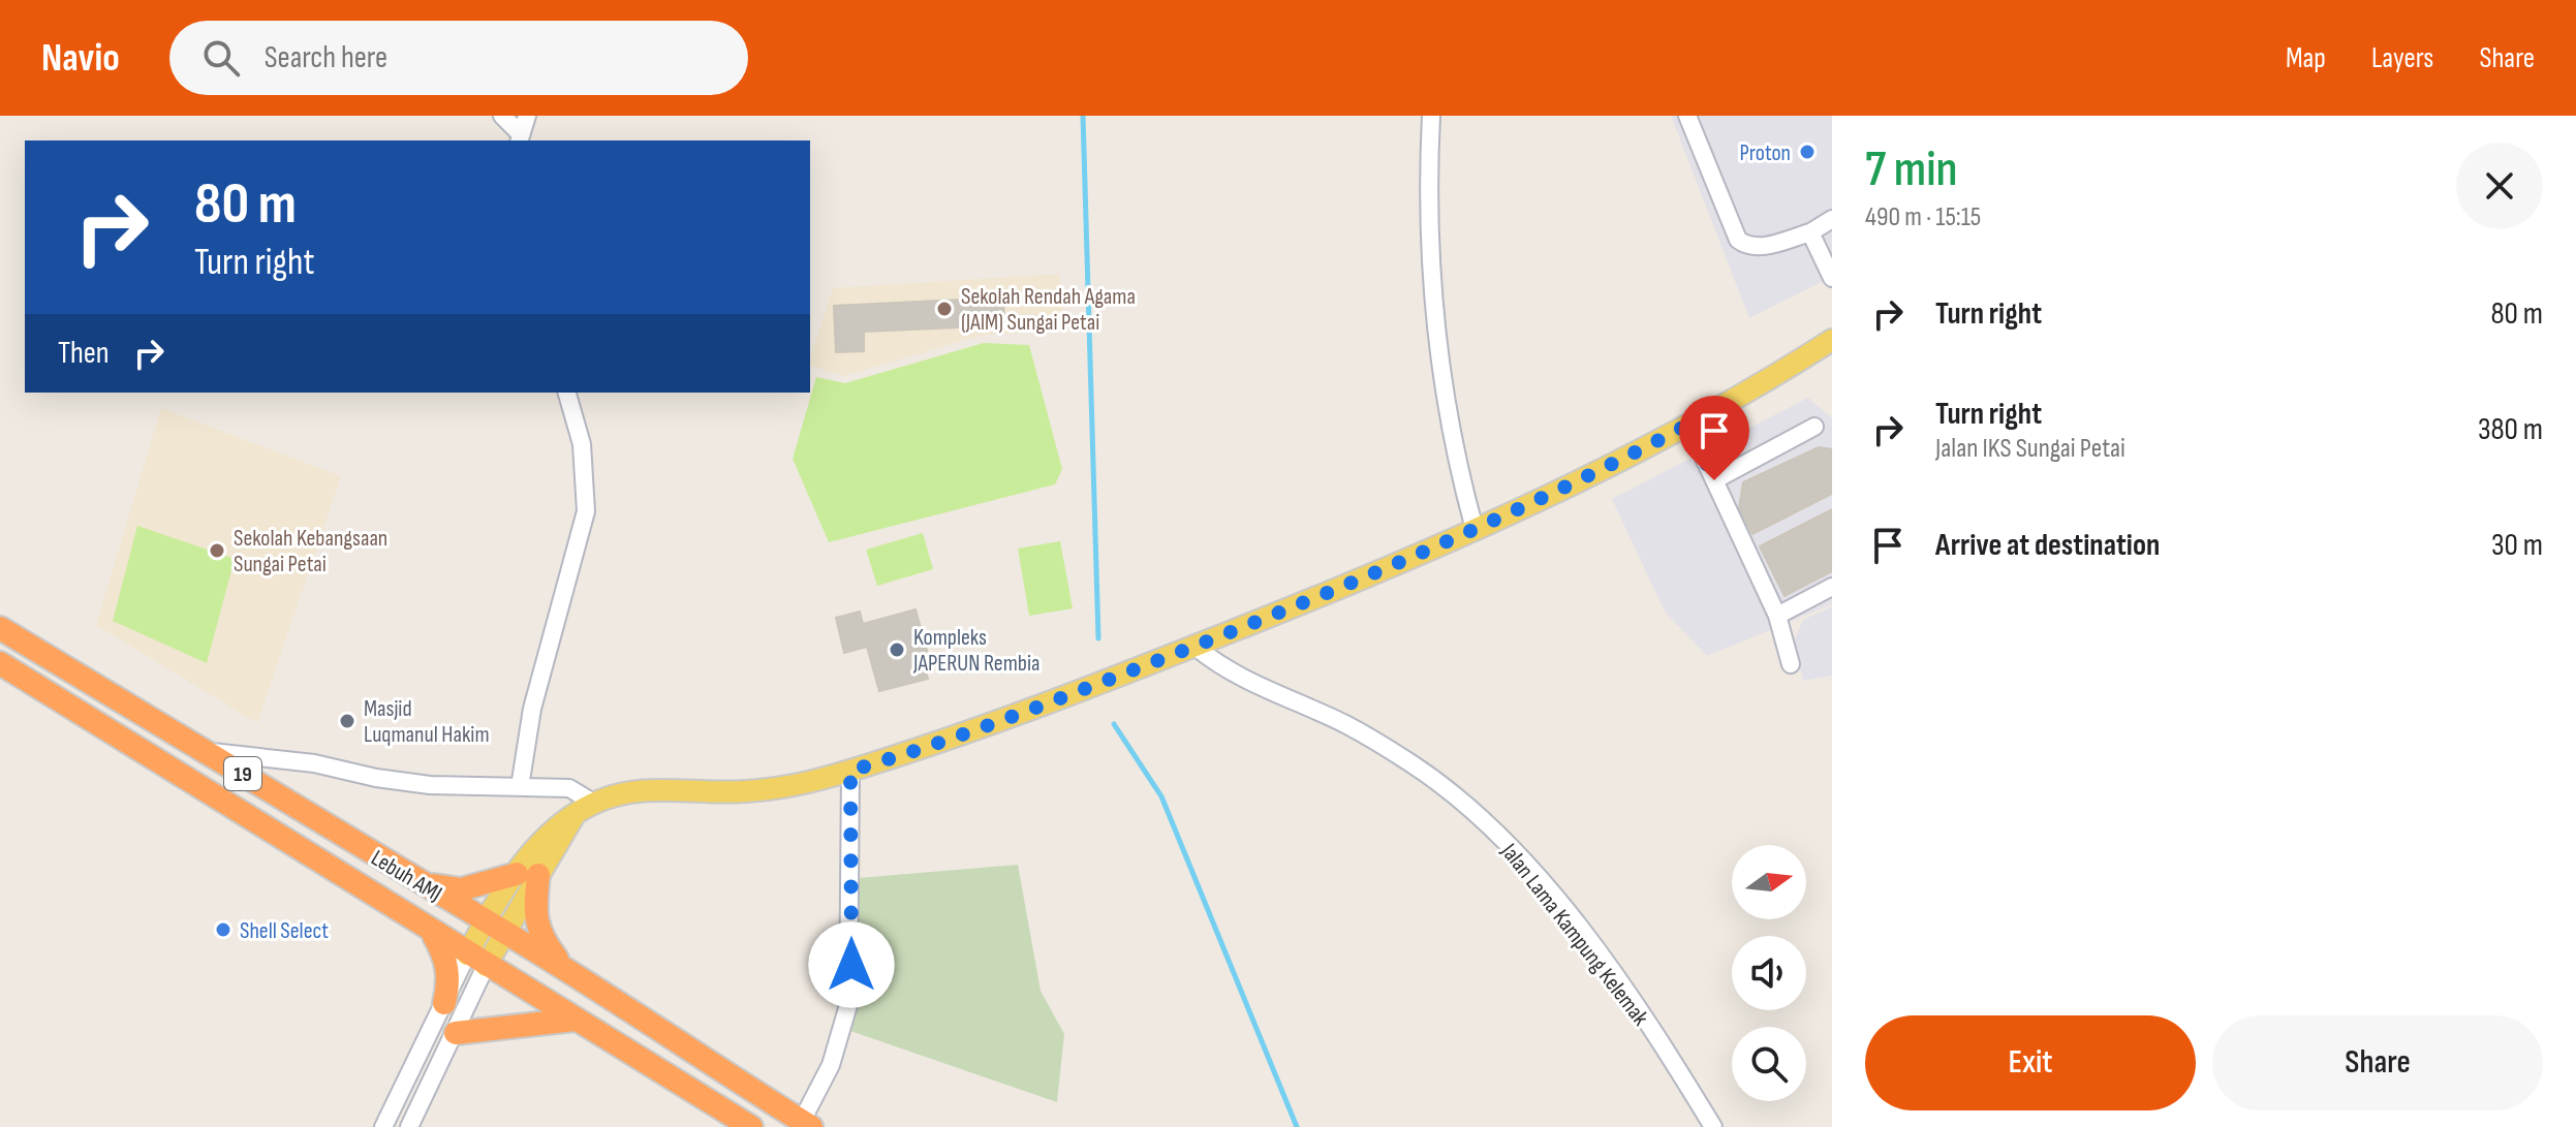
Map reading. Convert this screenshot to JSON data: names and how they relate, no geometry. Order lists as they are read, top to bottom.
{
  "streets": {
    "highway": ["19", "Lebuh AMJ"],
    "street": ["Jalan Lama Kampung Kelemak"]
  },
  "places": [
    "Proton",
    "Sekolah Rendah Agama (JAIM) Sungai Petai",
    "Sekolah Kebangsaan Sungai Petai",
    "Kompleks JAPERUN Rembia",
    "Masjid Luqmanul Hakim",
    "Shell Select"
  ],
  "north": "right",
  "page": {
    "header": "Navio",
    "search": "Search here",
    "nav": ["Map", "Layers", "Share"],
    "heading": ["7 min", "490 m · 15:15"],
    "turn": ["80 m", "Turn right"],
    "list": [
      {
        "name": "Turn right",
        "value": "80 m"
      },
      {
        "name": "Turn right",
        "note": "Jalan IKS Sungai Petai",
        "value": "380 m"
      },
      {
        "name": "Arrive at destination",
        "value": "30 m"
      }
    ],
    "then": "Then",
    "buttons": ["Exit", "Share"]
  }
}
